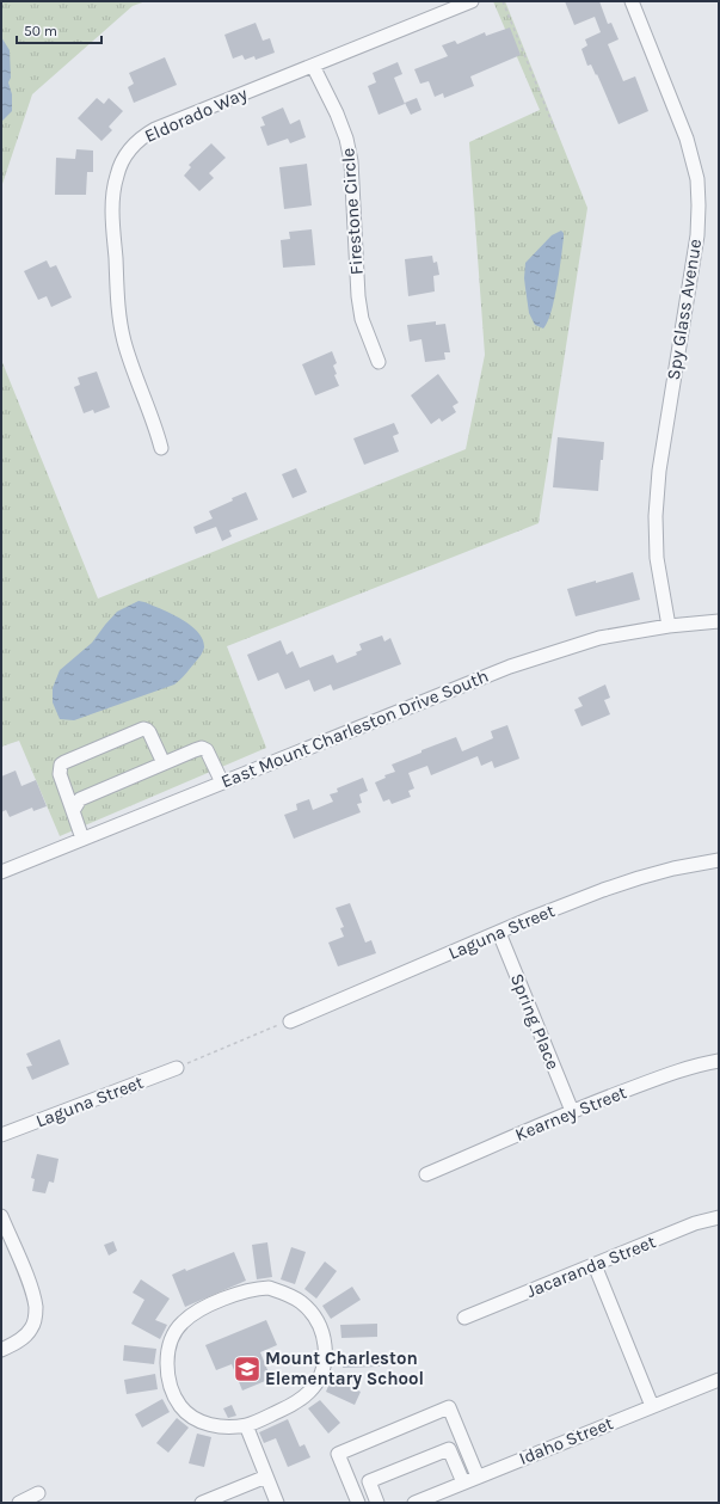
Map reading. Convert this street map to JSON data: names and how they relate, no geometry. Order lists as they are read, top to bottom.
{
  "streets": {
    "street": [
      "Eldorado Way",
      "Firestone Circle",
      "Spy Glass Avenue",
      "East Mount Charleston Drive South",
      "Laguna Street",
      "Spring Place",
      "Kearney Street",
      "Jacaranda Street",
      "Idaho Street"
    ]
  },
  "crossings": [
    ["Eldorado Way", "Firestone Circle"],
    ["Spy Glass Avenue", "East Mount Charleston Drive South"],
    ["Laguna Street", "Spring Place"],
    ["Spring Place", "Kearney Street"]
  ],
  "places": {
    "school or university": ["Mount Charleston Elementary School"]
  },
  "scale_bar": "50 m"
}
